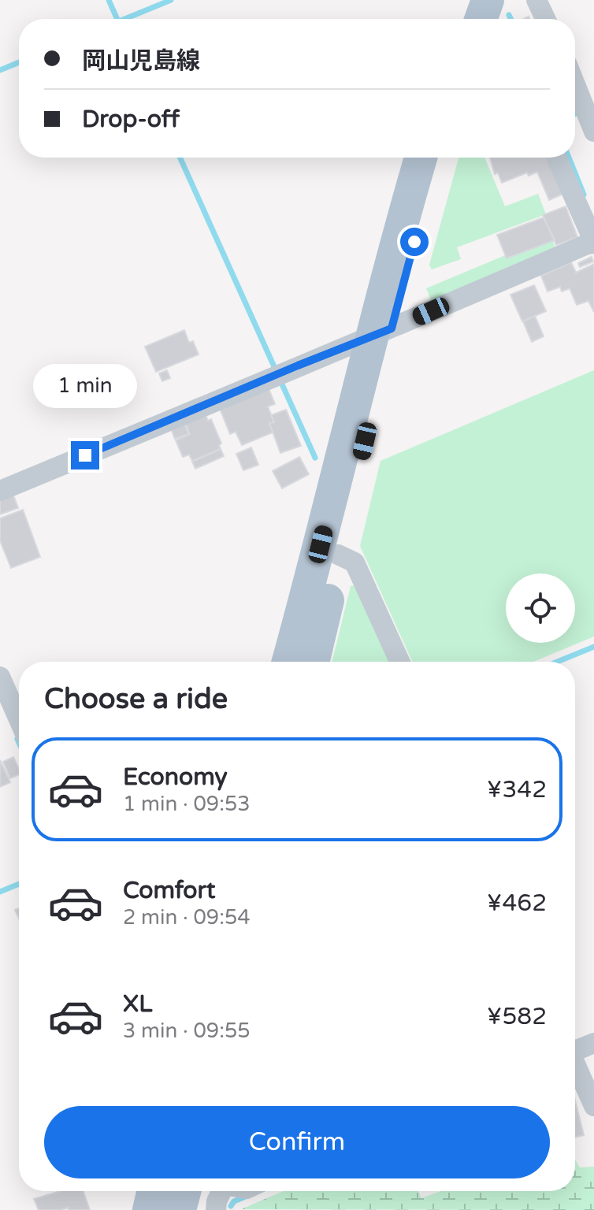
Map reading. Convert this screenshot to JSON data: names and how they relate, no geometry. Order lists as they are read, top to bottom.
{
  "page": {
    "banner": ["岡山児島線", "Drop-off"],
    "bubble": "1 min",
    "heading": "Choose a ride",
    "list": [
      {
        "name": "Economy",
        "note": "1 min · 09:53",
        "value": "¥342"
      },
      {
        "name": "Comfort",
        "note": "2 min · 09:54",
        "value": "¥462"
      },
      {
        "name": "XL",
        "note": "3 min · 09:55",
        "value": "¥582"
      }
    ],
    "buttons": "Confirm"
  }
}
